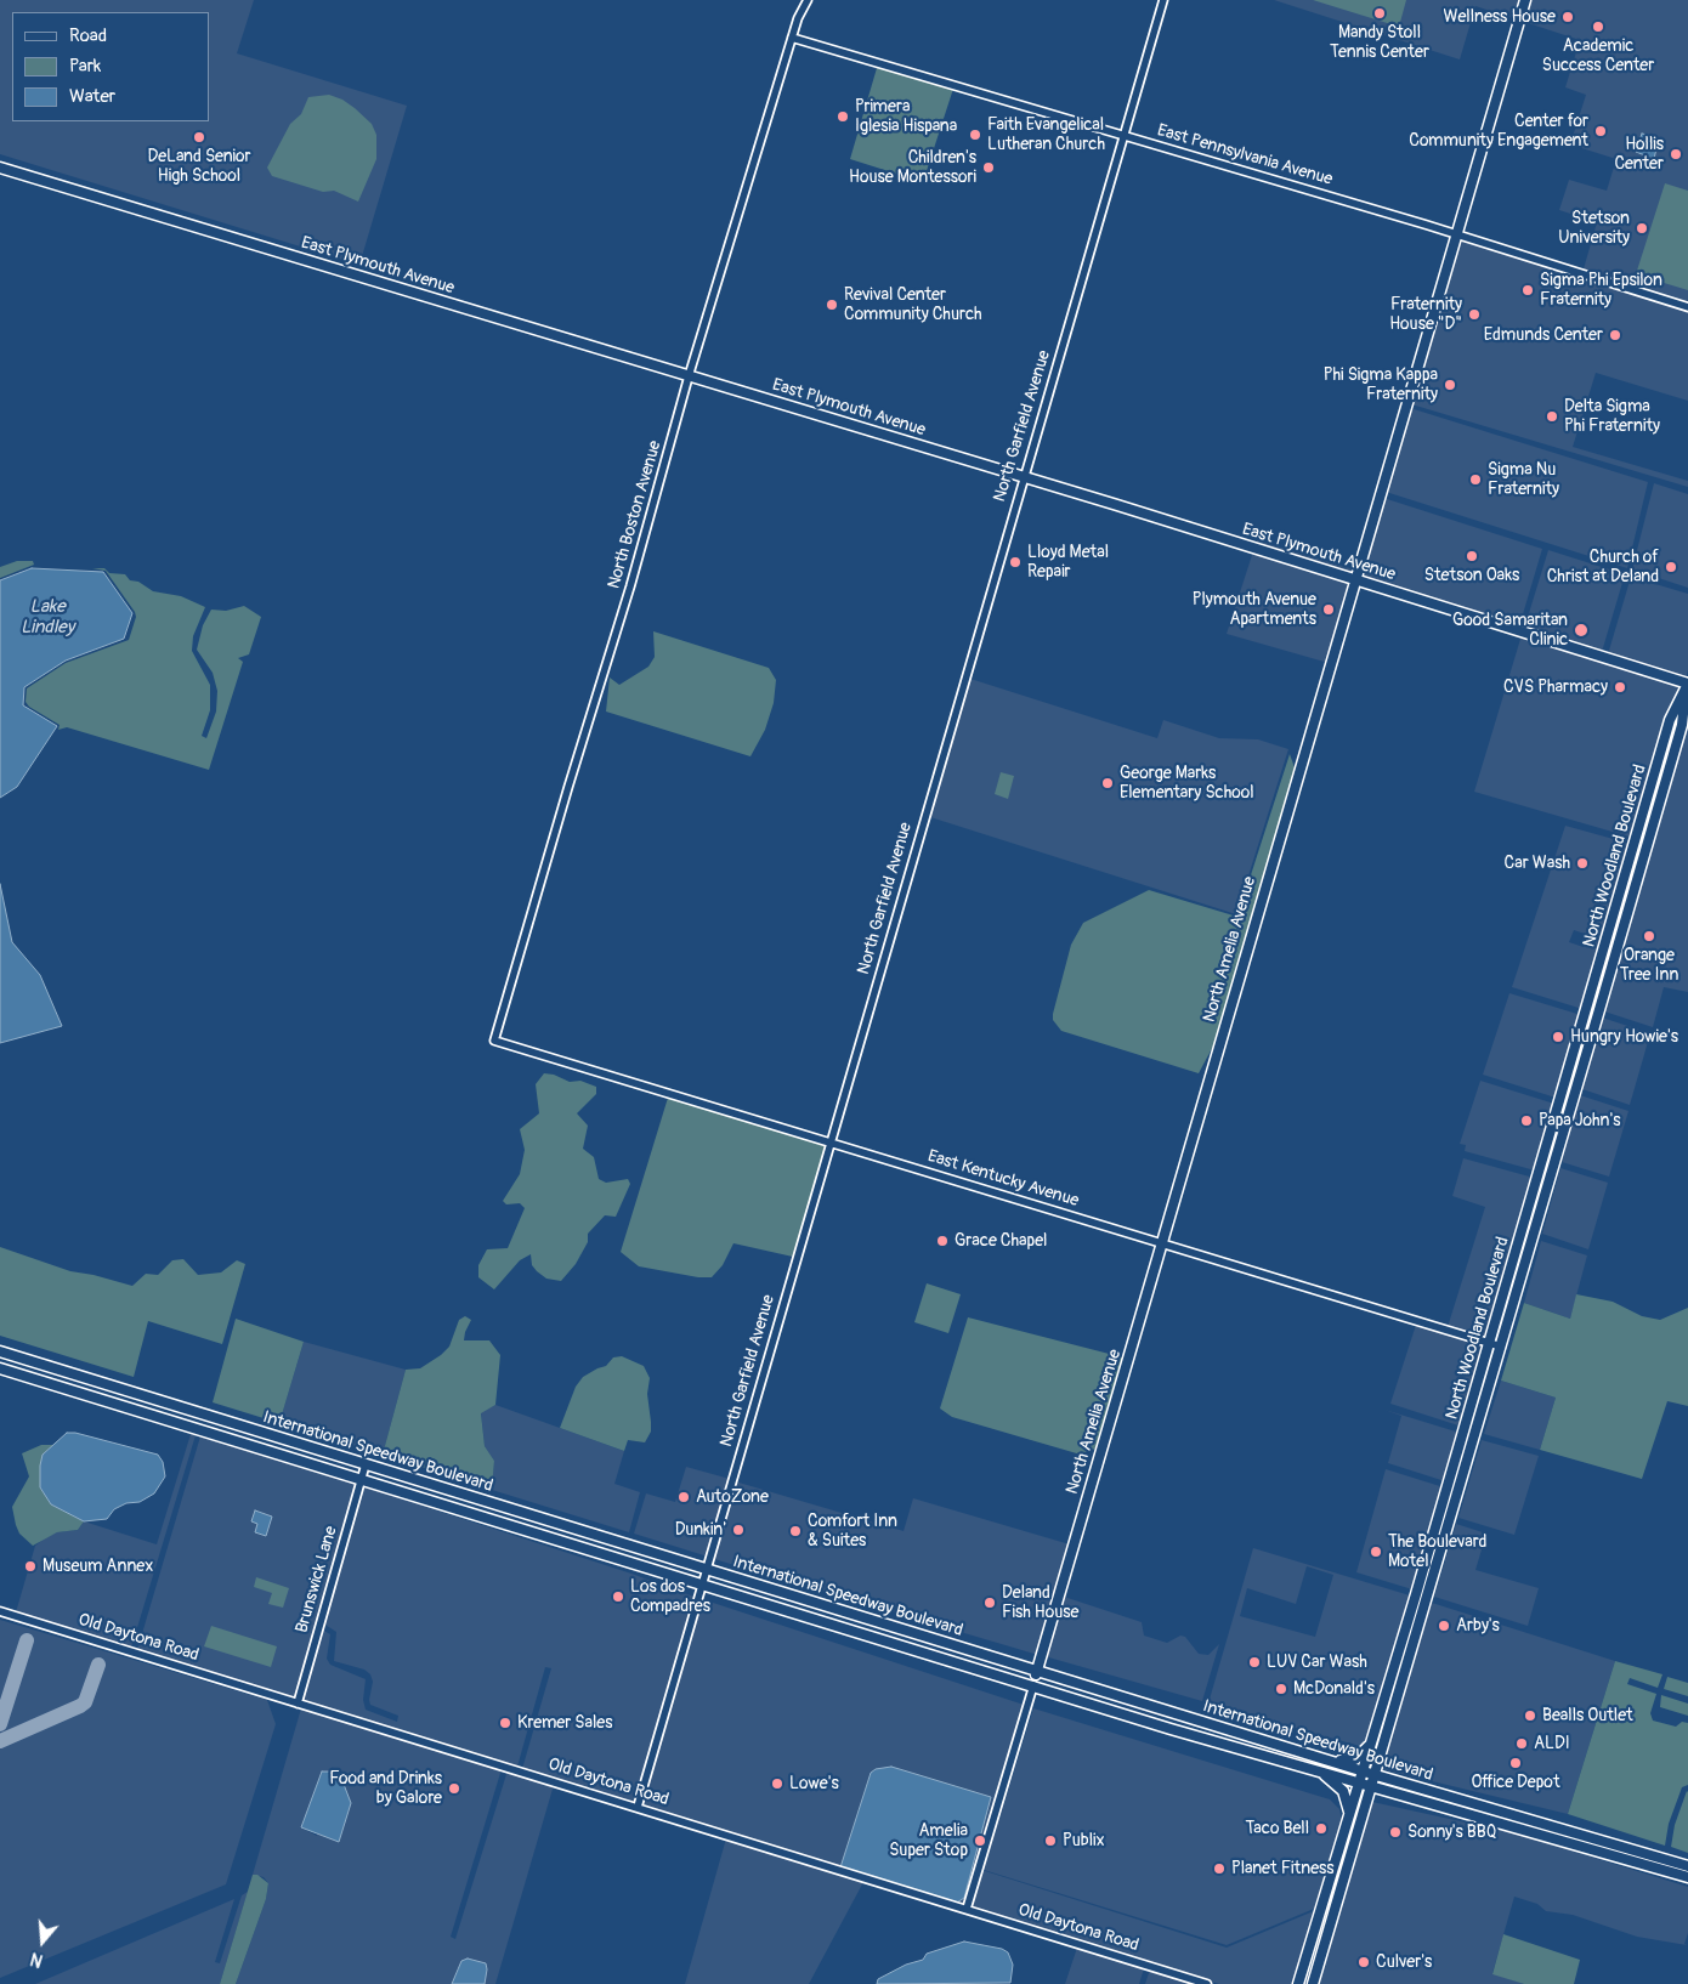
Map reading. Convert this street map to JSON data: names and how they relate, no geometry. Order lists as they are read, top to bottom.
{
  "streets": {
    "main road": [
      "East Plymouth Avenue",
      "North Woodland Boulevard",
      "North Amelia Avenue",
      "International Speedway Boulevard"
    ],
    "street": [
      "East Pennsylvania Avenue",
      "North Garfield Avenue",
      "North Boston Avenue",
      "East Kentucky Avenue",
      "Brunswick Lane",
      "Old Daytona Road"
    ]
  },
  "crossings": [
    ["East Pennsylvania Avenue", "North Garfield Avenue"],
    ["East Pennsylvania Avenue", "North Boston Avenue"],
    ["East Pennsylvania Avenue", "North Amelia Avenue"],
    ["East Plymouth Avenue", "North Garfield Avenue"],
    ["East Plymouth Avenue", "North Boston Avenue"],
    ["East Plymouth Avenue", "North Woodland Boulevard"],
    ["East Plymouth Avenue", "North Amelia Avenue"],
    ["North Garfield Avenue", "East Kentucky Avenue"],
    ["North Garfield Avenue", "International Speedway Boulevard"],
    ["North Garfield Avenue", "Old Daytona Road"],
    ["North Boston Avenue", "East Kentucky Avenue"],
    ["North Woodland Boulevard", "East Kentucky Avenue"],
    ["North Woodland Boulevard", "International Speedway Boulevard"],
    ["North Amelia Avenue", "East Kentucky Avenue"],
    ["North Amelia Avenue", "International Speedway Boulevard"],
    ["North Amelia Avenue", "Old Daytona Road"],
    ["International Speedway Boulevard", "Brunswick Lane"],
    ["Brunswick Lane", "Old Daytona Road"]
  ],
  "water": ["Lake Lindley"],
  "places": [
    "Mandy Stoll Tennis Center",
    "Wellness House",
    "Academic Success Center",
    "Primera Iglesia Hispana",
    "Center for Community Engagement",
    "Faith Evangelical Lutheran Church",
    "DeLand Senior High School",
    "Hollis Center",
    "Children's House Montessori",
    "Stetson University",
    "Sigma Phi Epsilon Fraternity",
    "Revival Center Community Church",
    "Fraternity House \"D\"",
    "Edmunds Center",
    "Phi Sigma Kappa Fraternity",
    "Delta Sigma Phi Fraternity",
    "Sigma Nu Fraternity",
    "Stetson Oaks",
    "Lloyd Metal Repair",
    "Church of Christ at Deland",
    "Plymouth Avenue Apartments",
    "Good Samaritan Clinic",
    "CVS Pharmacy",
    "George Marks Elementary School",
    "Car Wash",
    "Orange Tree Inn",
    "Hungry Howie's",
    "Papa John's",
    "Grace Chapel",
    "AutoZone",
    "Dunkin'",
    "Comfort Inn & Suites",
    "The Boulevard Motel",
    "Museum Annex",
    "Los dos Compadres",
    "Deland Fish House",
    "Arby's",
    "LUV Car Wash",
    "McDonald's",
    "Bealls Outlet",
    "Kremer Sales",
    "ALDI",
    "Office Depot",
    "Lowe's",
    "Food and Drinks by Galore",
    "Taco Bell",
    "Sonny's BBQ",
    "Amelia Super Stop",
    "Publix",
    "Planet Fitness",
    "Culver's"
  ],
  "legend": ["Road", "Park", "Water"],
  "north": "bottom"
}
